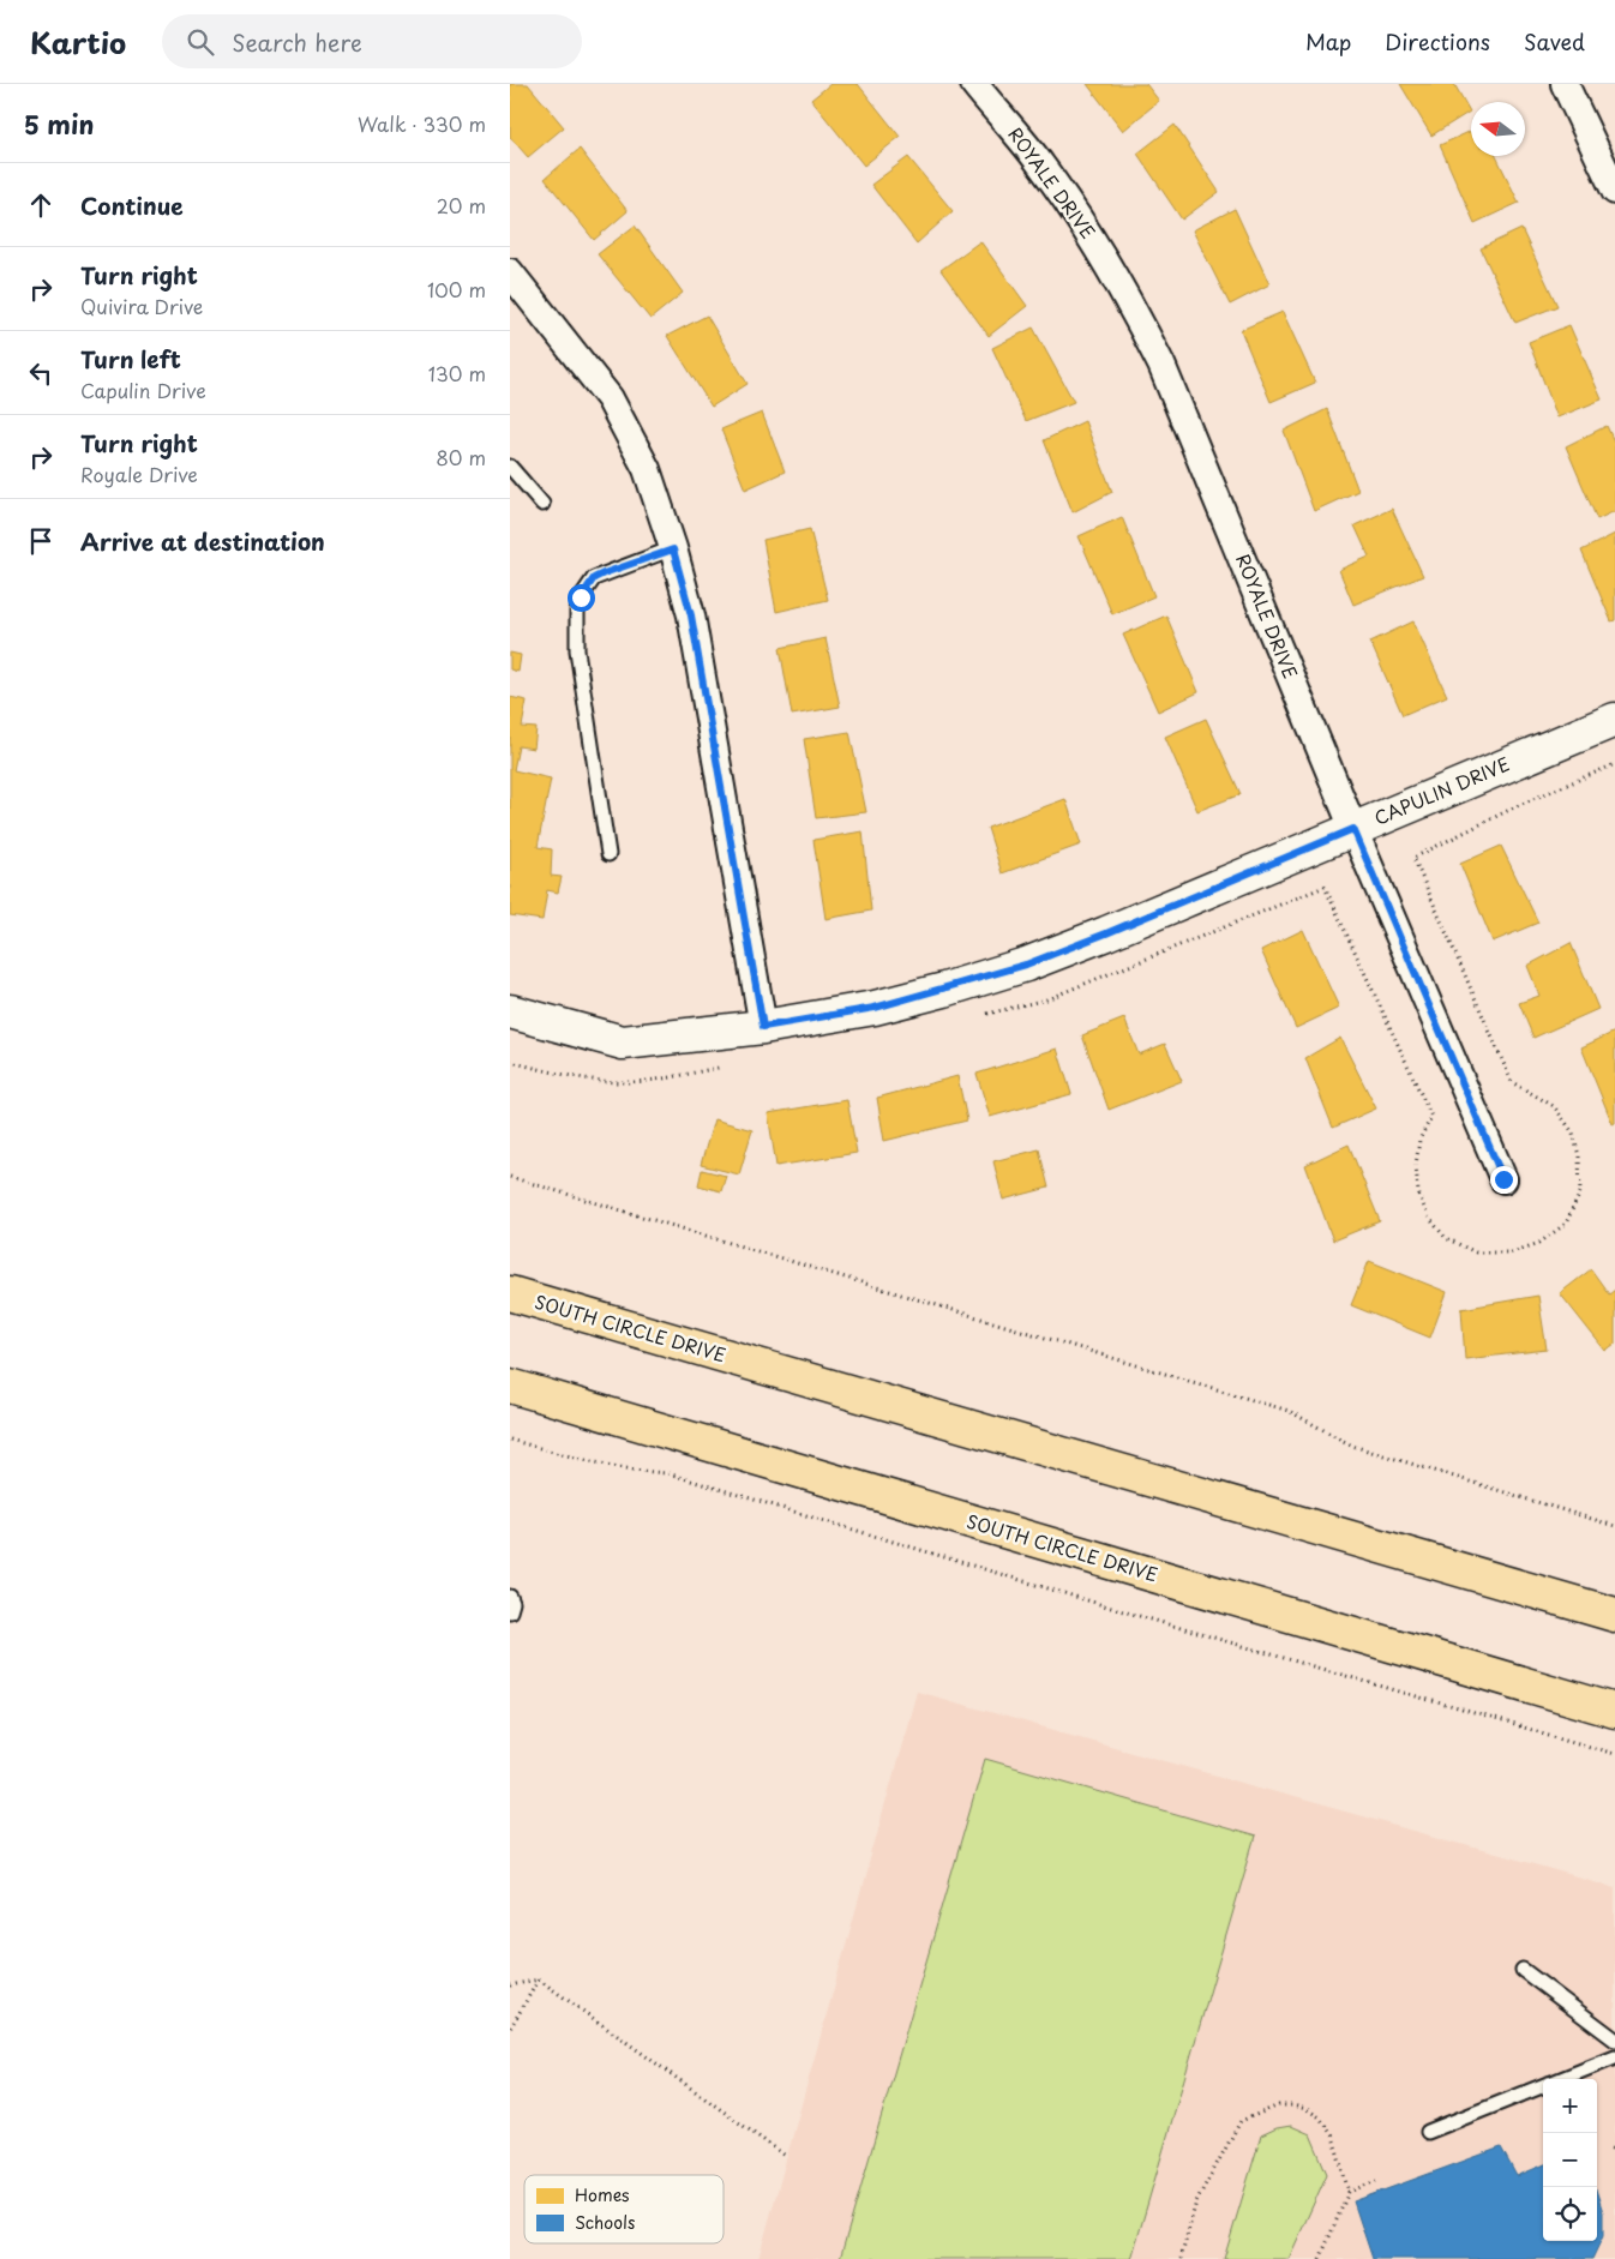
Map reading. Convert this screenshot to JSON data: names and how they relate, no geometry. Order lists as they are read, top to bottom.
{
  "streets": {
    "main road": ["SOUTH CIRCLE DRIVE"],
    "street": ["ROYALE DRIVE", "CAPULIN DRIVE"]
  },
  "crossings": [
    ["ROYALE DRIVE", "CAPULIN DRIVE"]
  ],
  "legend": ["Homes", "Schools"],
  "north": "left",
  "page": {
    "header": "Kartio",
    "search": "Search here",
    "nav": ["Map", "Directions", "Saved"],
    "heading": ["5 min", "Walk · 330 m"],
    "list": [
      ["Continue", "20 m"],
      ["Turn right", "Quivira Drive", "100 m"],
      ["Turn left", "Capulin Drive", "130 m"],
      ["Turn right", "Royale Drive", "80 m"],
      "Arrive at destination"
    ],
    "map_buttons": ["+", "−"]
  }
}
